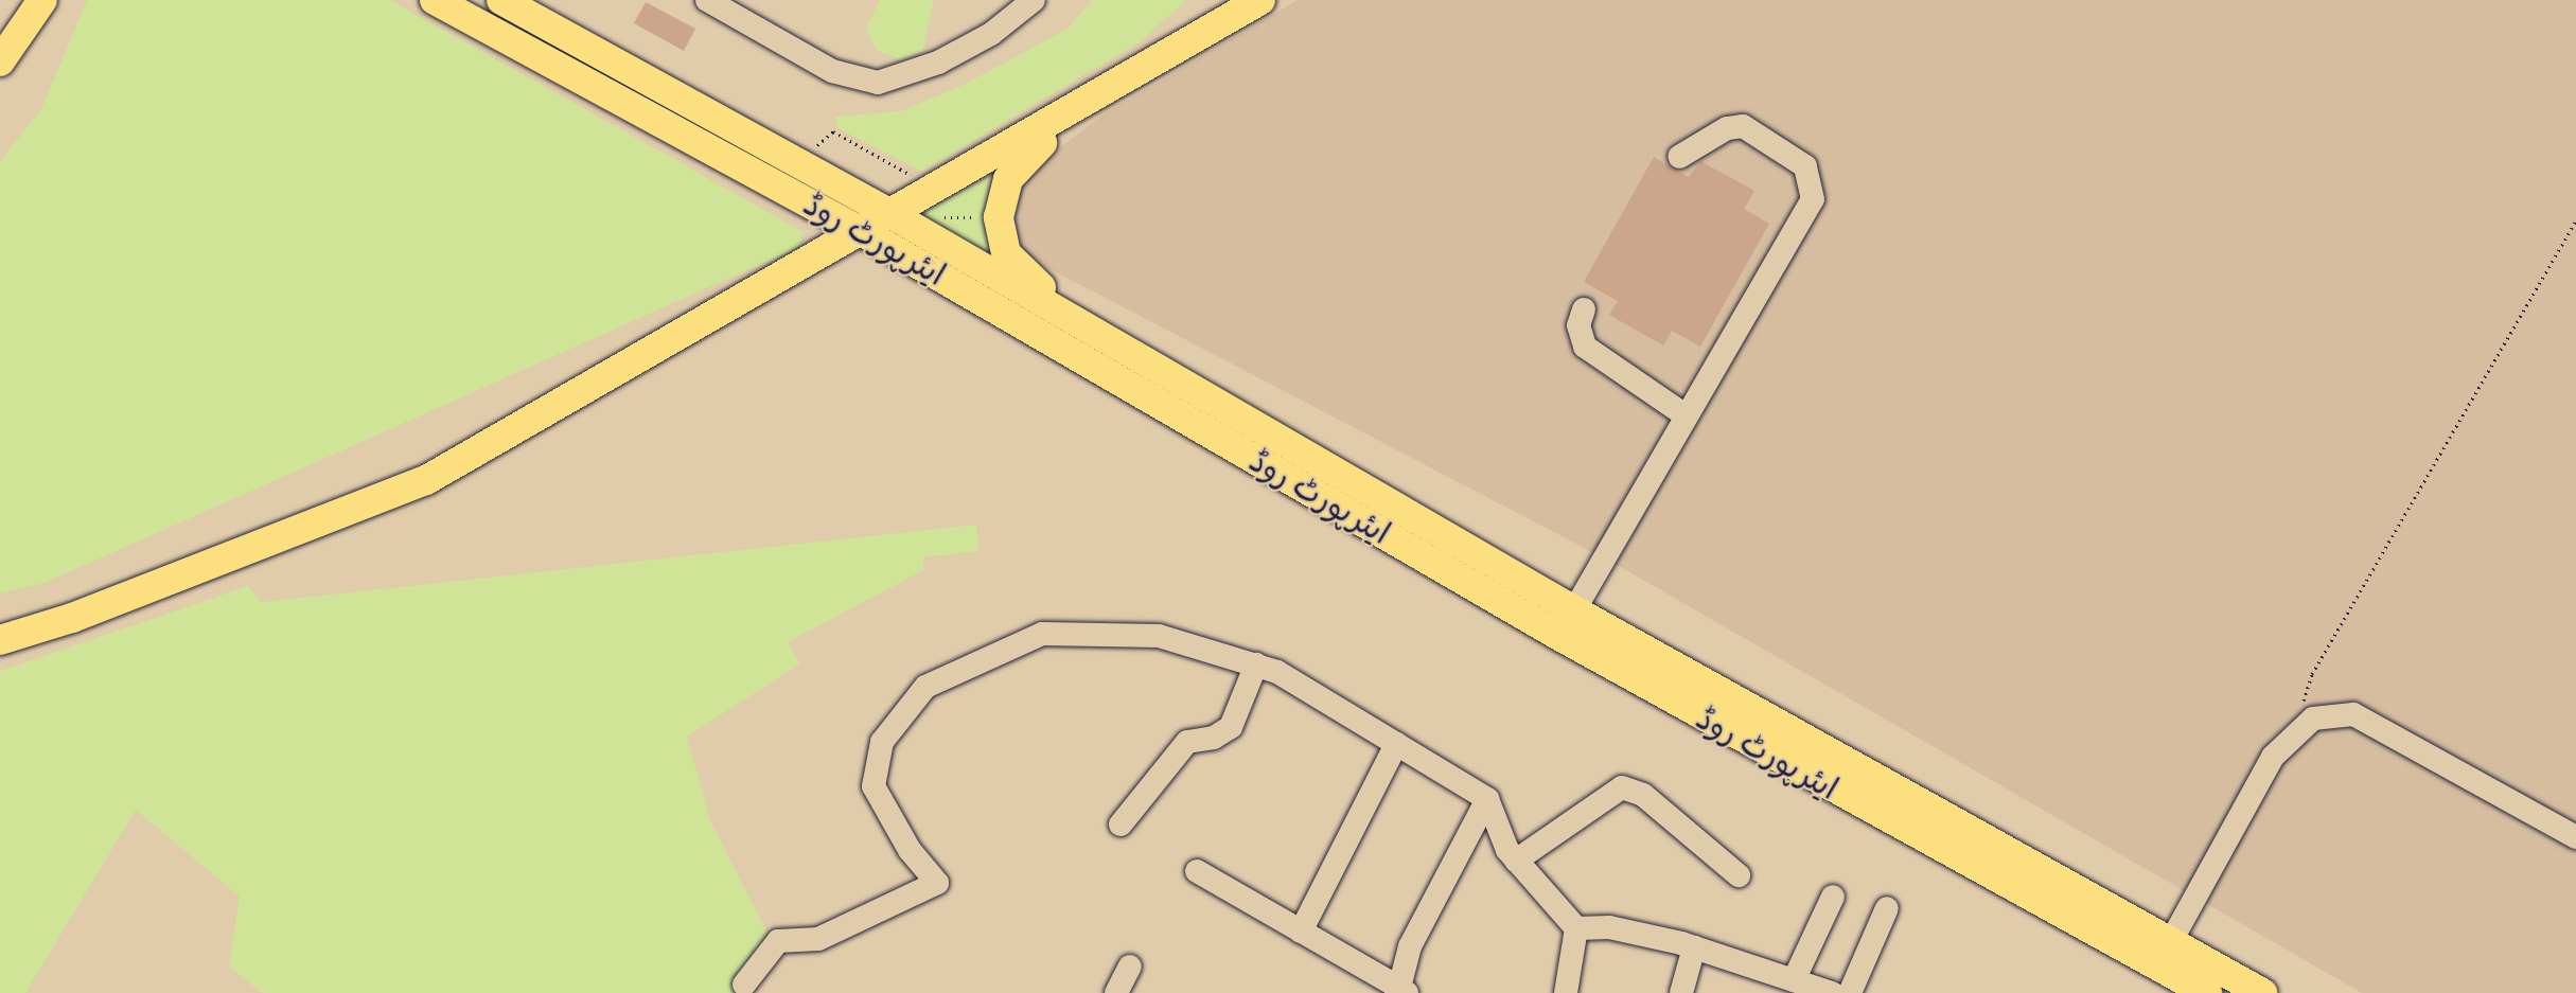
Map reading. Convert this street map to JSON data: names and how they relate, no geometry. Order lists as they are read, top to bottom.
{
  "streets": {
    "main road": ["ایئرپورٹ روڈ"]
  }
}
